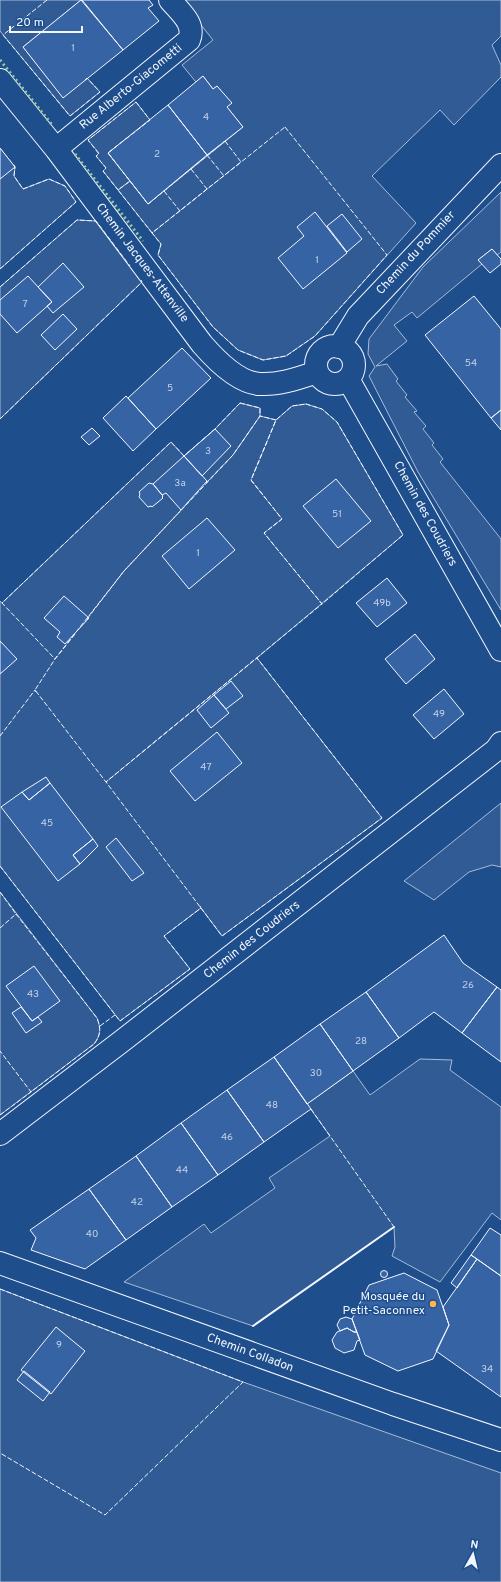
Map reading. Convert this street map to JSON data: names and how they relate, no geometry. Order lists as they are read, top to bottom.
{
  "streets": {
    "street": [
      "Rue Alberto-Giacometti",
      "Chemin du Pommier",
      "Chemin Jacques-Attenville",
      "Chemin des Coudriers",
      "Chemin Colladon"
    ]
  },
  "crossings": [
    ["Rue Alberto-Giacometti", "Chemin Jacques-Attenville"],
    ["Chemin du Pommier", "Chemin Jacques-Attenville"],
    ["Chemin du Pommier", "Chemin des Coudriers"],
    ["Chemin Jacques-Attenville", "Chemin des Coudriers"]
  ],
  "places": ["Mosquée du Petit-Saconnex"],
  "house_numbers": [
    "1",
    "4",
    "2",
    "1",
    "7",
    "54",
    "5",
    "3",
    "3a",
    "51",
    "1",
    "49b",
    "49",
    "47",
    "45",
    "26",
    "43",
    "28",
    "30",
    "48",
    "46",
    "44",
    "42",
    "40",
    "9",
    "34"
  ],
  "scale_bar": "20 m",
  "north": "top"
}
